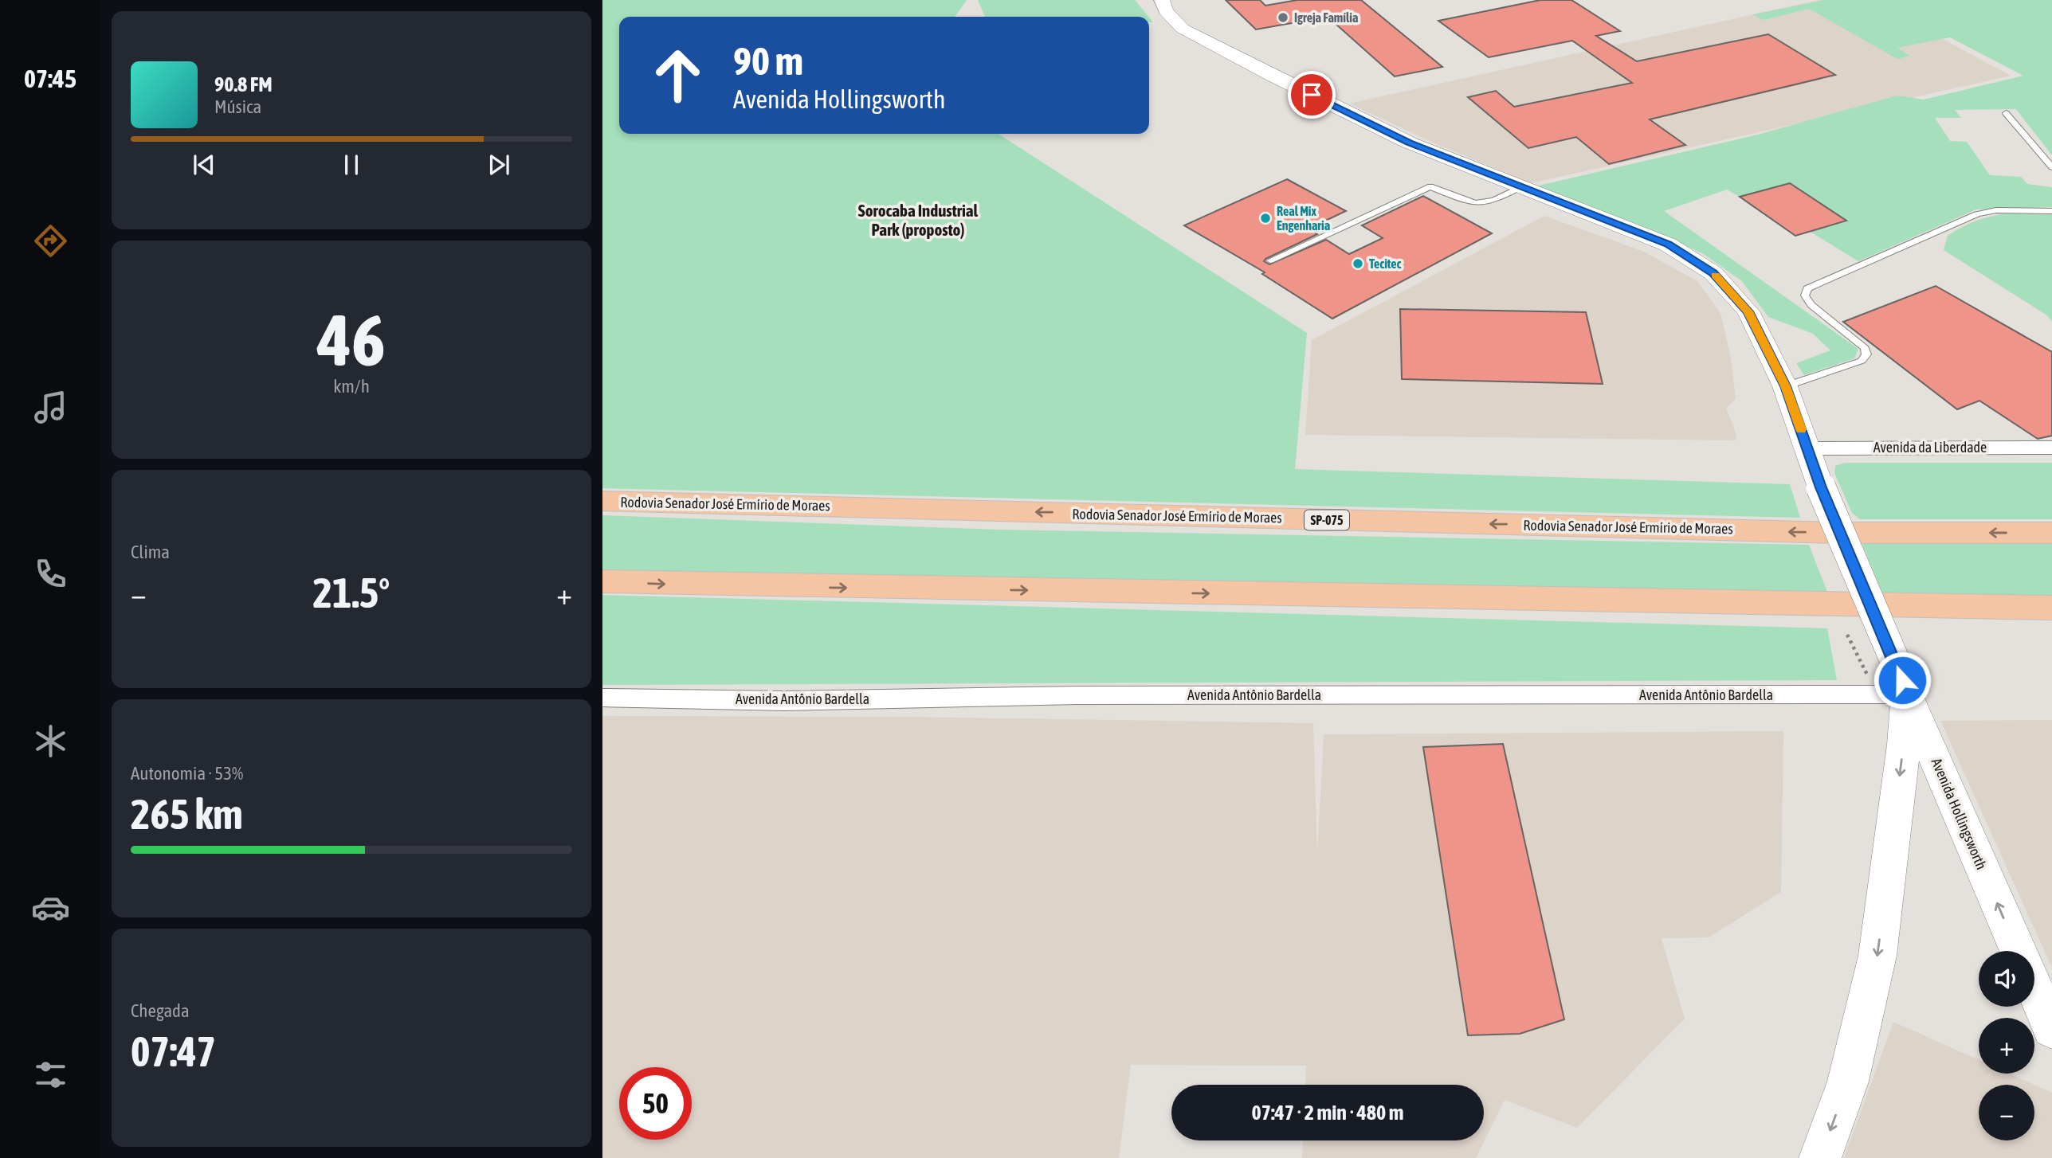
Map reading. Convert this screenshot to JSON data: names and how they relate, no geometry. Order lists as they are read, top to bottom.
{
  "streets": {
    "highway": ["Rodovia Senador José Ermírio de Moraes", "SP-075"],
    "main road": ["Avenida Hollingsworth"],
    "street": ["Avenida da Liberdade", "Avenida Antônio Bardella"]
  },
  "crossings": [
    ["Avenida da Liberdade", "Avenida Hollingsworth"],
    ["Avenida Antônio Bardella", "Avenida Hollingsworth"]
  ],
  "one_way": ["Avenida Hollingsworth"],
  "districts": ["Sorocaba Industrial Park (proposto)"],
  "places": ["Igreja Família", "Real Mix Engenharia", "Tecitec"],
  "page": {
    "tabs": "07:45",
    "turn": ["90 m", "Avenida Hollingsworth"],
    "song": ["90.8 FM", "Música"],
    "tile": [
      ["46", "km/h"],
      "Clima",
      ["Autonomia · 53%", "265 km"],
      ["Chegada", "07:47"]
    ],
    "heat": ["−", "21.5°", "+"],
    "map_buttons": ["+", "−"],
    "limit": "50",
    "trip": "07:47 · 2 min · 480 m"
  }
}
